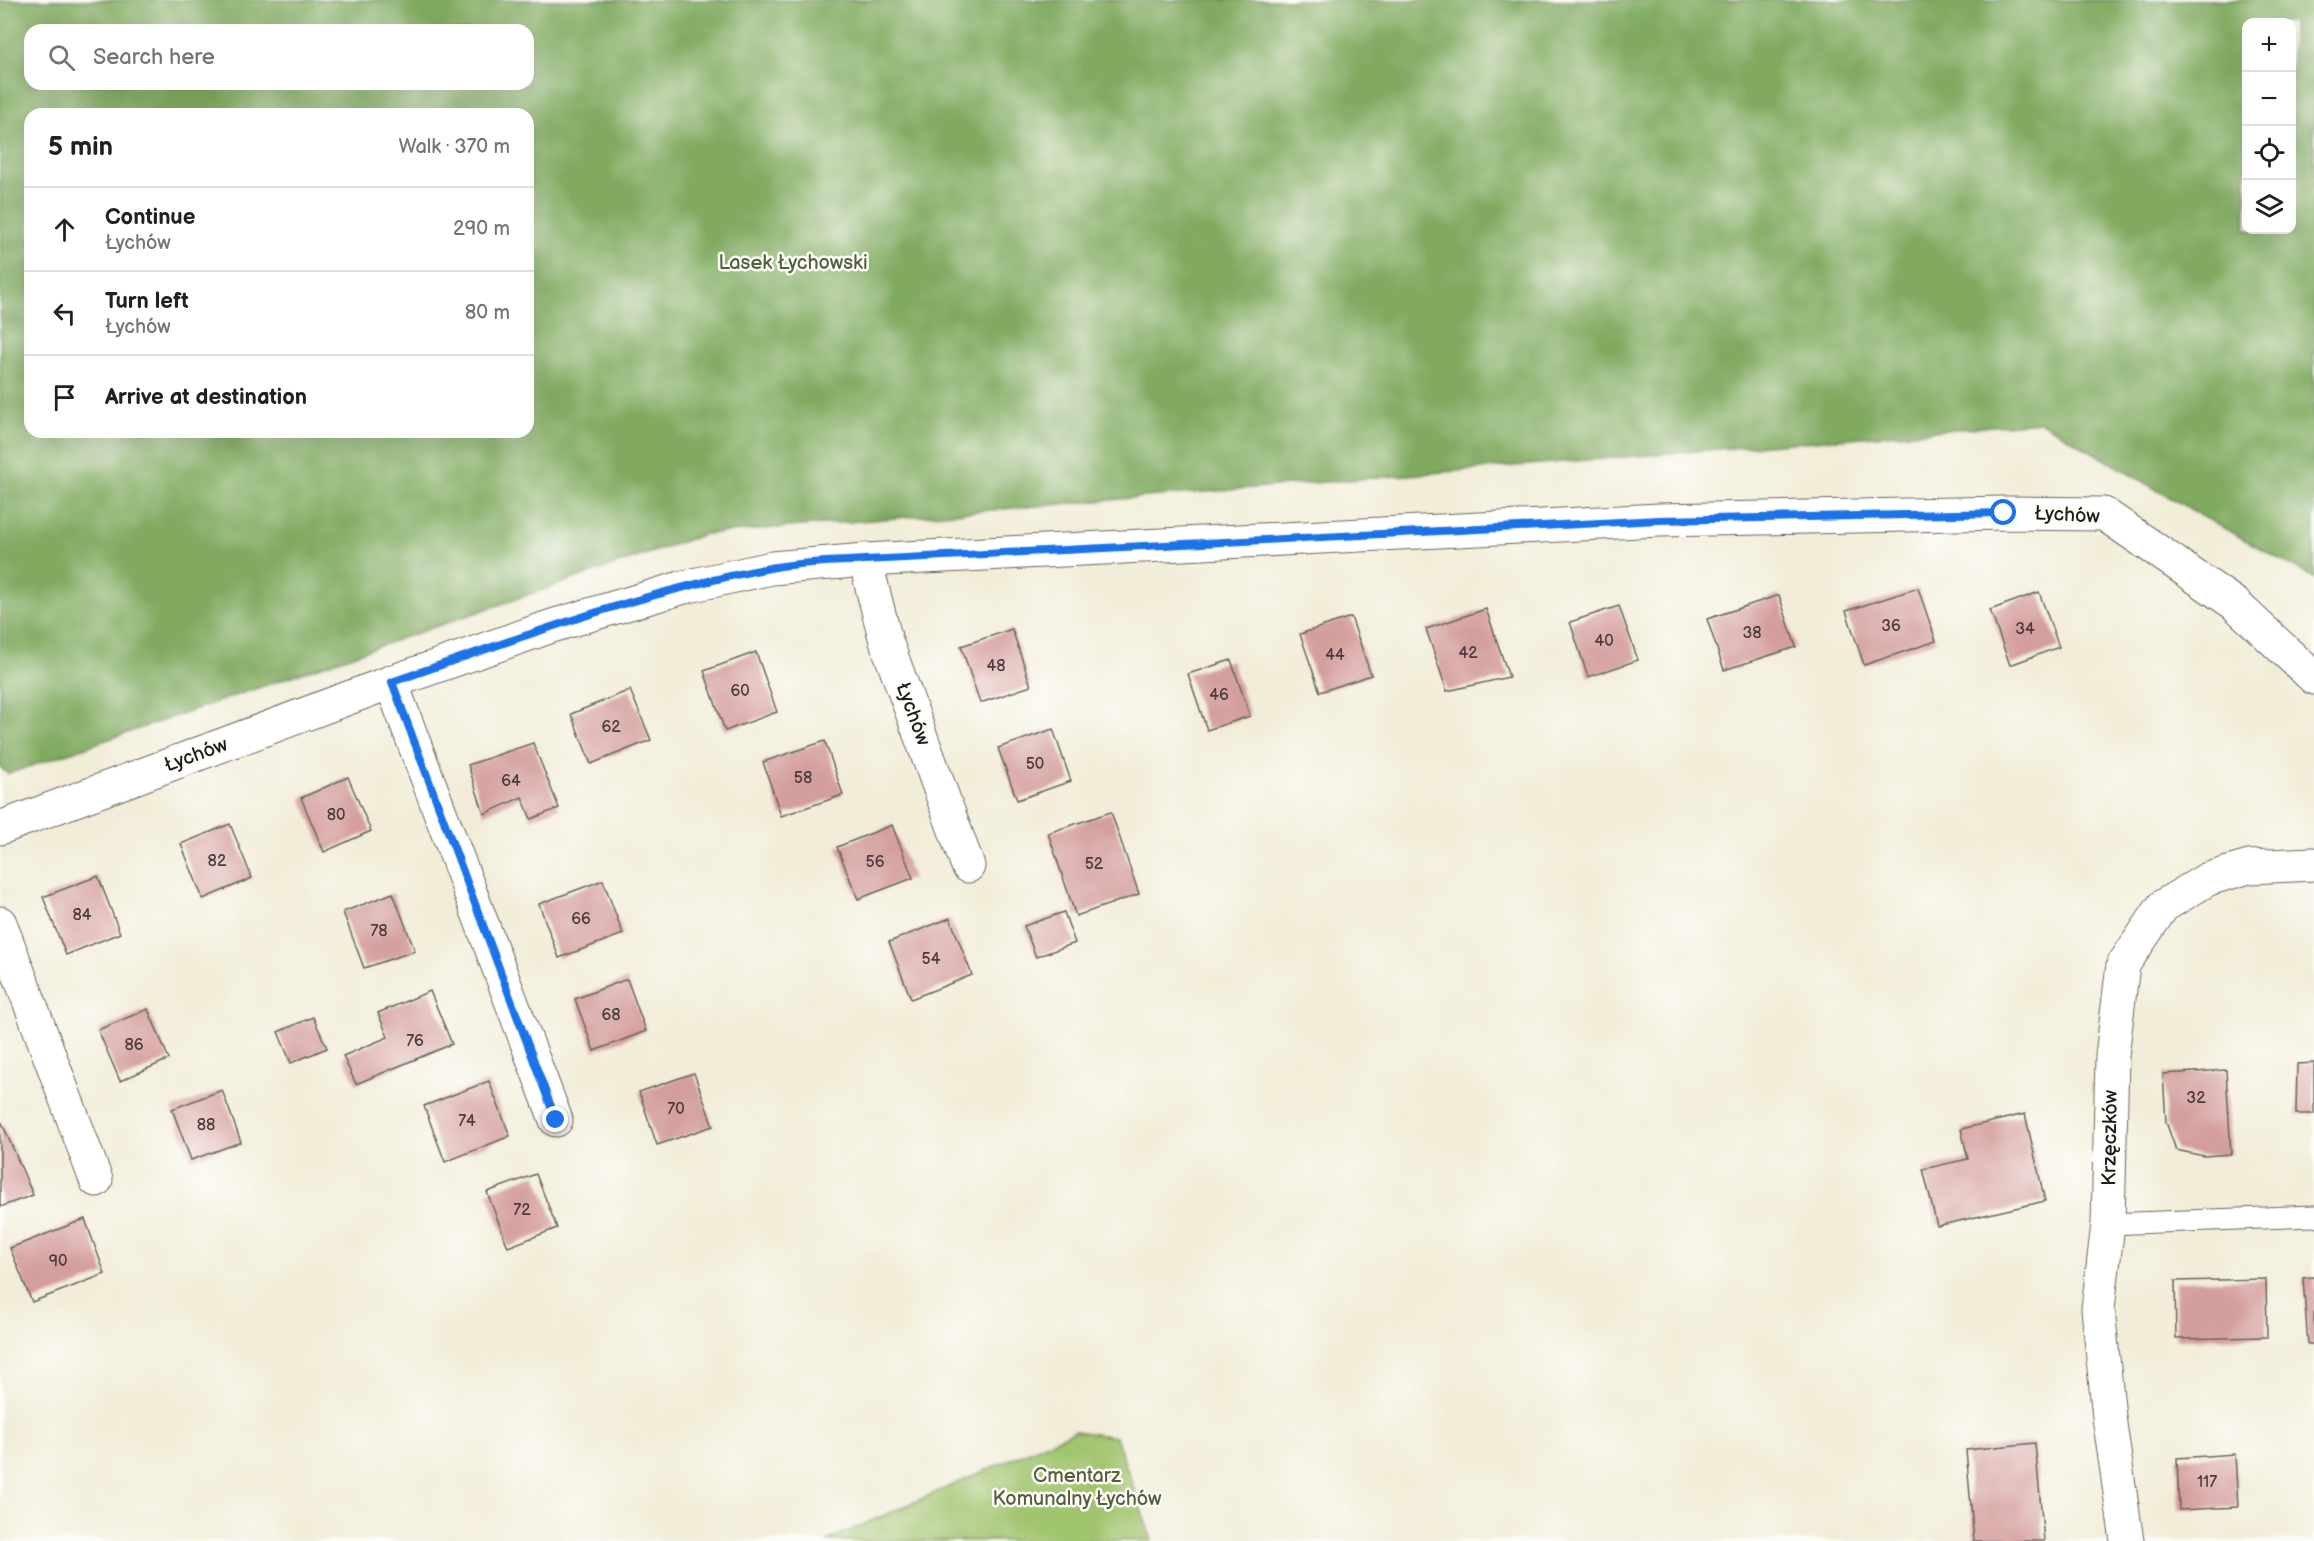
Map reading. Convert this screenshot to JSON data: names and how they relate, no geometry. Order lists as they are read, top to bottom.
{
  "streets": {
    "street": ["Łychów", "Krzęczków"]
  },
  "parks": ["Lasek Łychowski", "Cmentarz Komunalny Łychów"],
  "house_numbers": [
    "36",
    "34",
    "38",
    "40",
    "42",
    "44",
    "48",
    "60",
    "46",
    "62",
    "50",
    "58",
    "64",
    "80",
    "82",
    "56",
    "52",
    "84",
    "66",
    "78",
    "54",
    "68",
    "76",
    "86",
    "32",
    "70",
    "74",
    "88",
    "72",
    "90",
    "117"
  ],
  "page": {
    "map_buttons": ["+", "−"],
    "search": "Search here",
    "heading": ["5 min", "Walk · 370 m"],
    "list": [
      ["Continue", "Łychów", "290 m"],
      ["Turn left", "Łychów", "80 m"],
      "Arrive at destination"
    ]
  }
}
